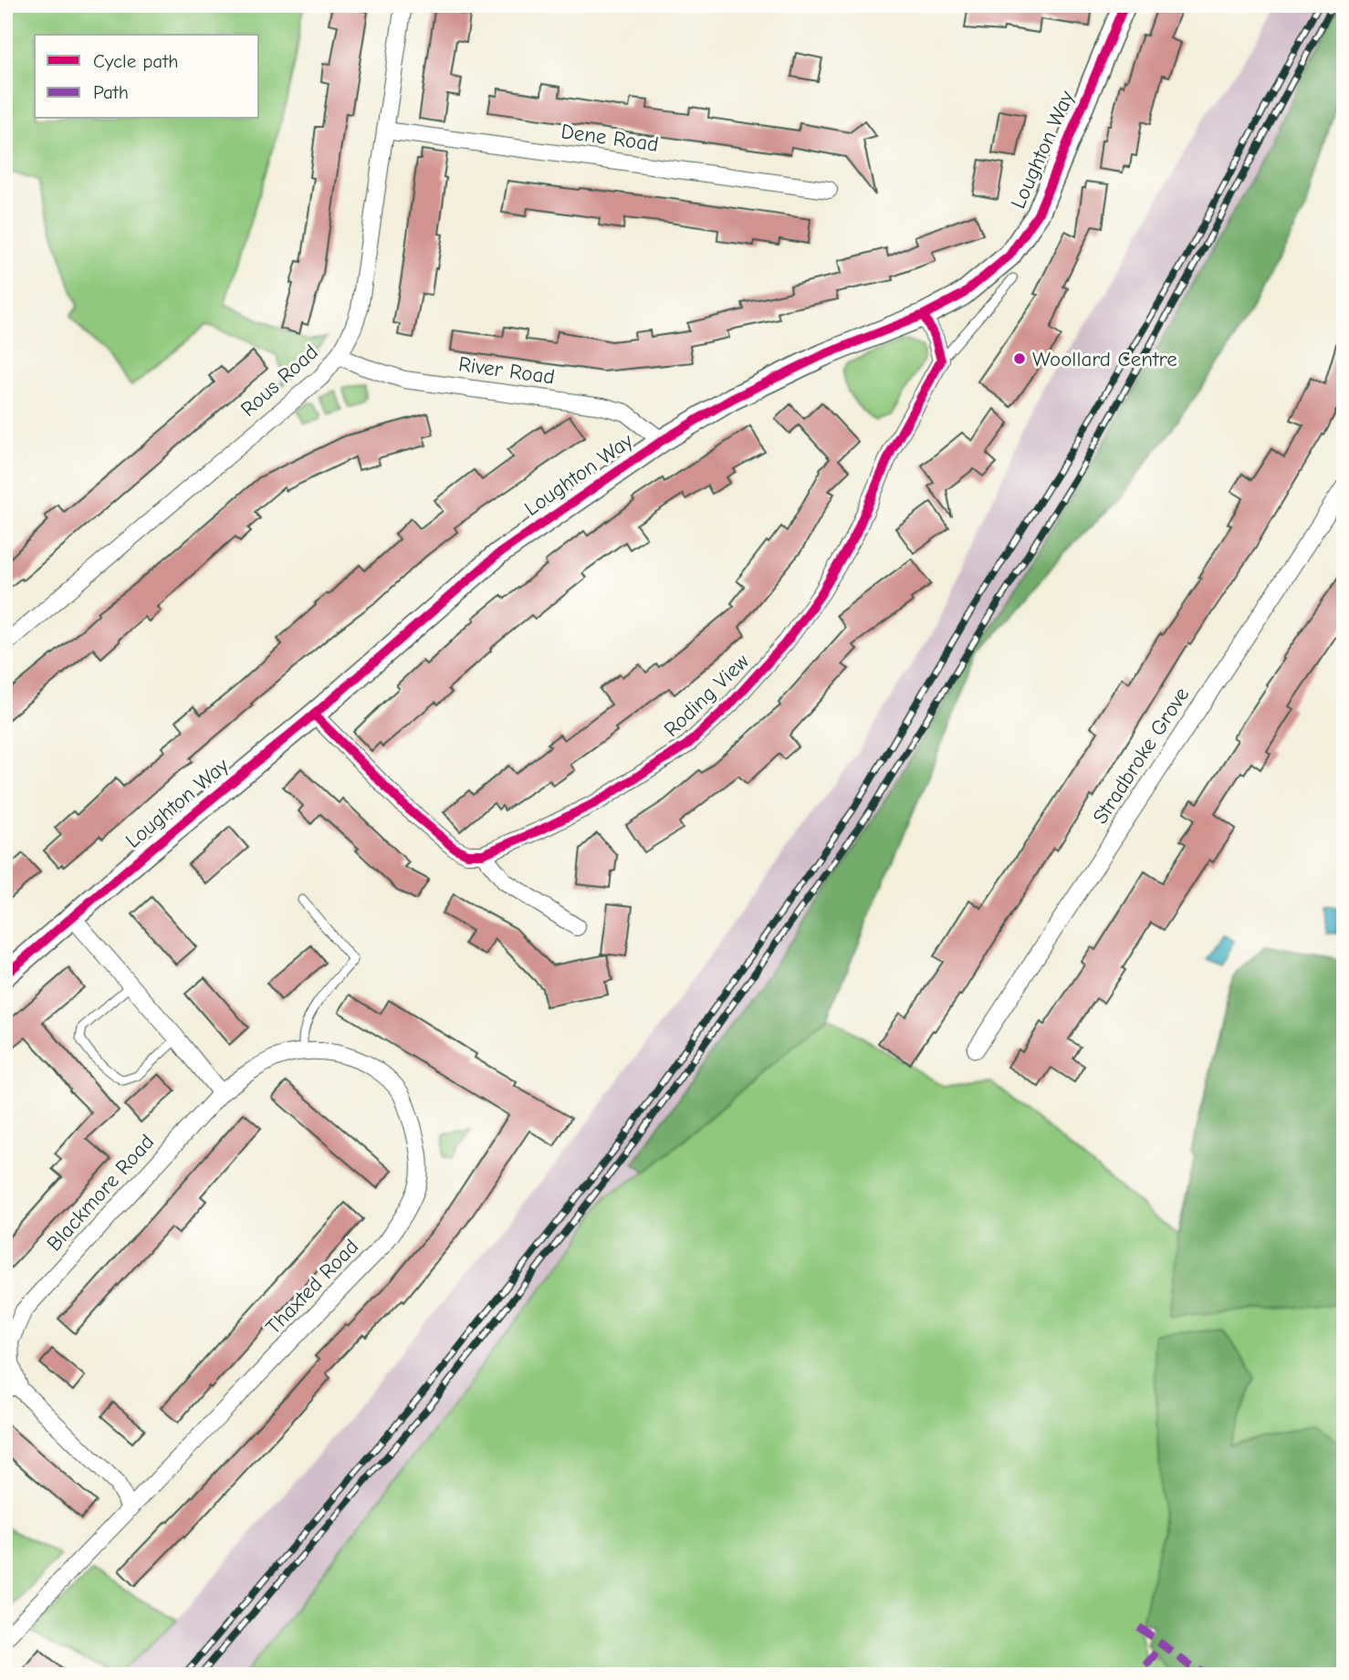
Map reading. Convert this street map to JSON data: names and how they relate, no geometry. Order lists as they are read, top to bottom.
{
  "streets": {
    "street": [
      "Dene Road",
      "Loughton Way",
      "River Road",
      "Rous Road",
      "Roding View",
      "Stradbroke Grove",
      "Blackmore Road",
      "Thaxted Road"
    ]
  },
  "crossings": [
    ["Dene Road", "Rous Road"],
    ["Loughton Way", "River Road"],
    ["River Road", "Rous Road"],
    ["Blackmore Road", "Thaxted Road"]
  ],
  "places": ["Woollard Centre"],
  "legend": ["Cycle path", "Path"]
}
